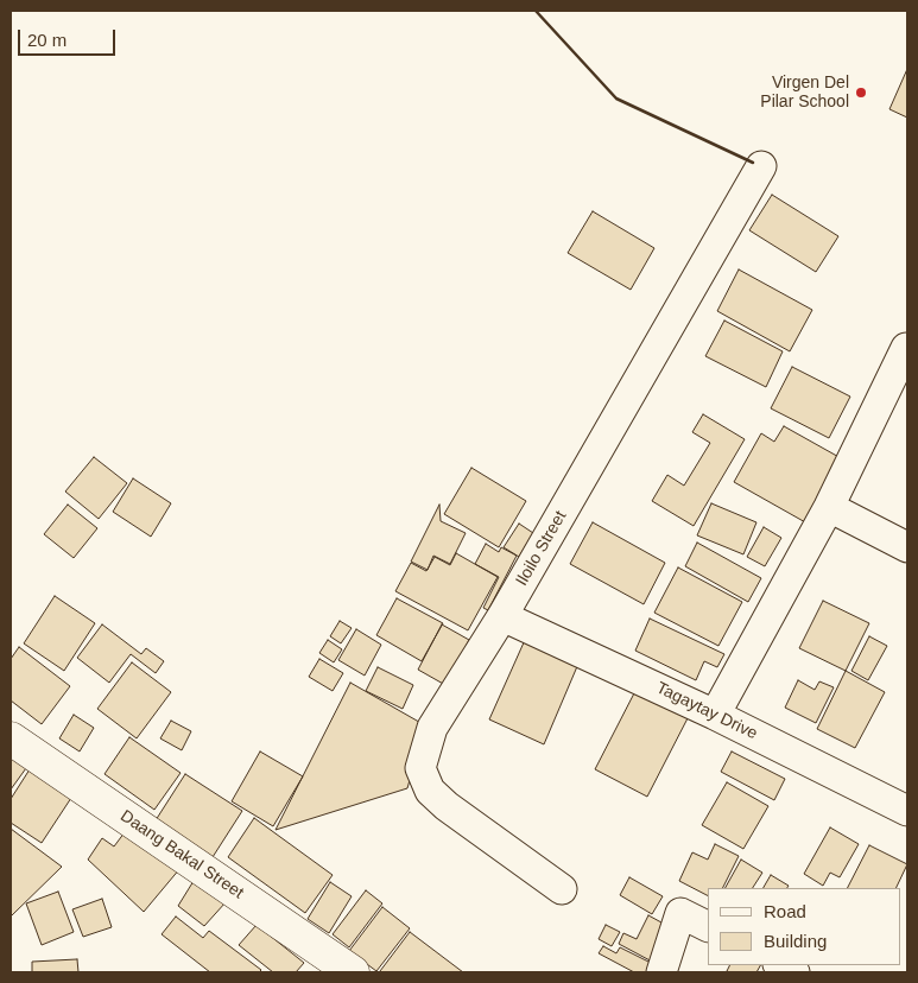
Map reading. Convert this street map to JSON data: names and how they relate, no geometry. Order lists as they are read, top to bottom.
{
  "streets": {
    "street": ["Iloilo Street", "Tagaytay Drive", "Daang Bakal Street"]
  },
  "crossings": [
    ["Iloilo Street", "Tagaytay Drive"]
  ],
  "places": ["Virgen Del Pilar School"],
  "legend": ["Road", "Building"],
  "scale_bar": "20 m"
}
